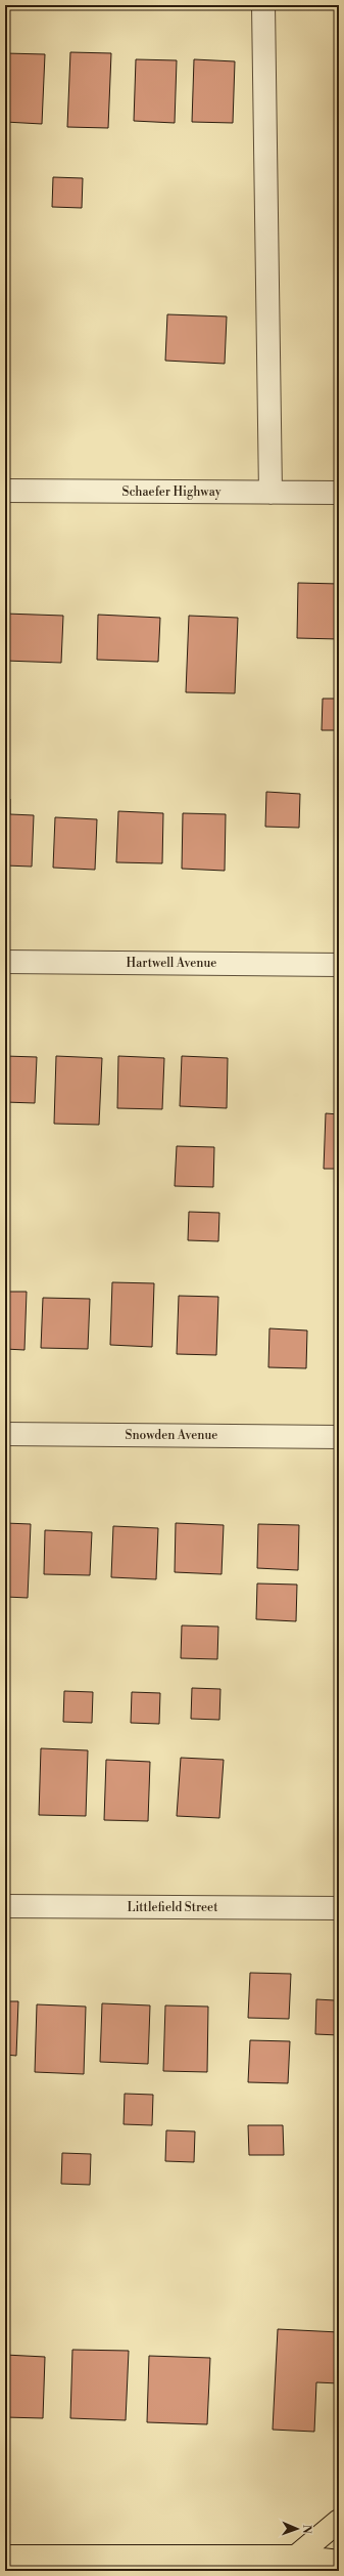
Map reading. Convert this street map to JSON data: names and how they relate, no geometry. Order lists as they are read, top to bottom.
{
  "streets": {
    "street": [
      "Schaefer Highway",
      "Hartwell Avenue",
      "Snowden Avenue",
      "Littlefield Street"
    ]
  },
  "north": "right"
}
